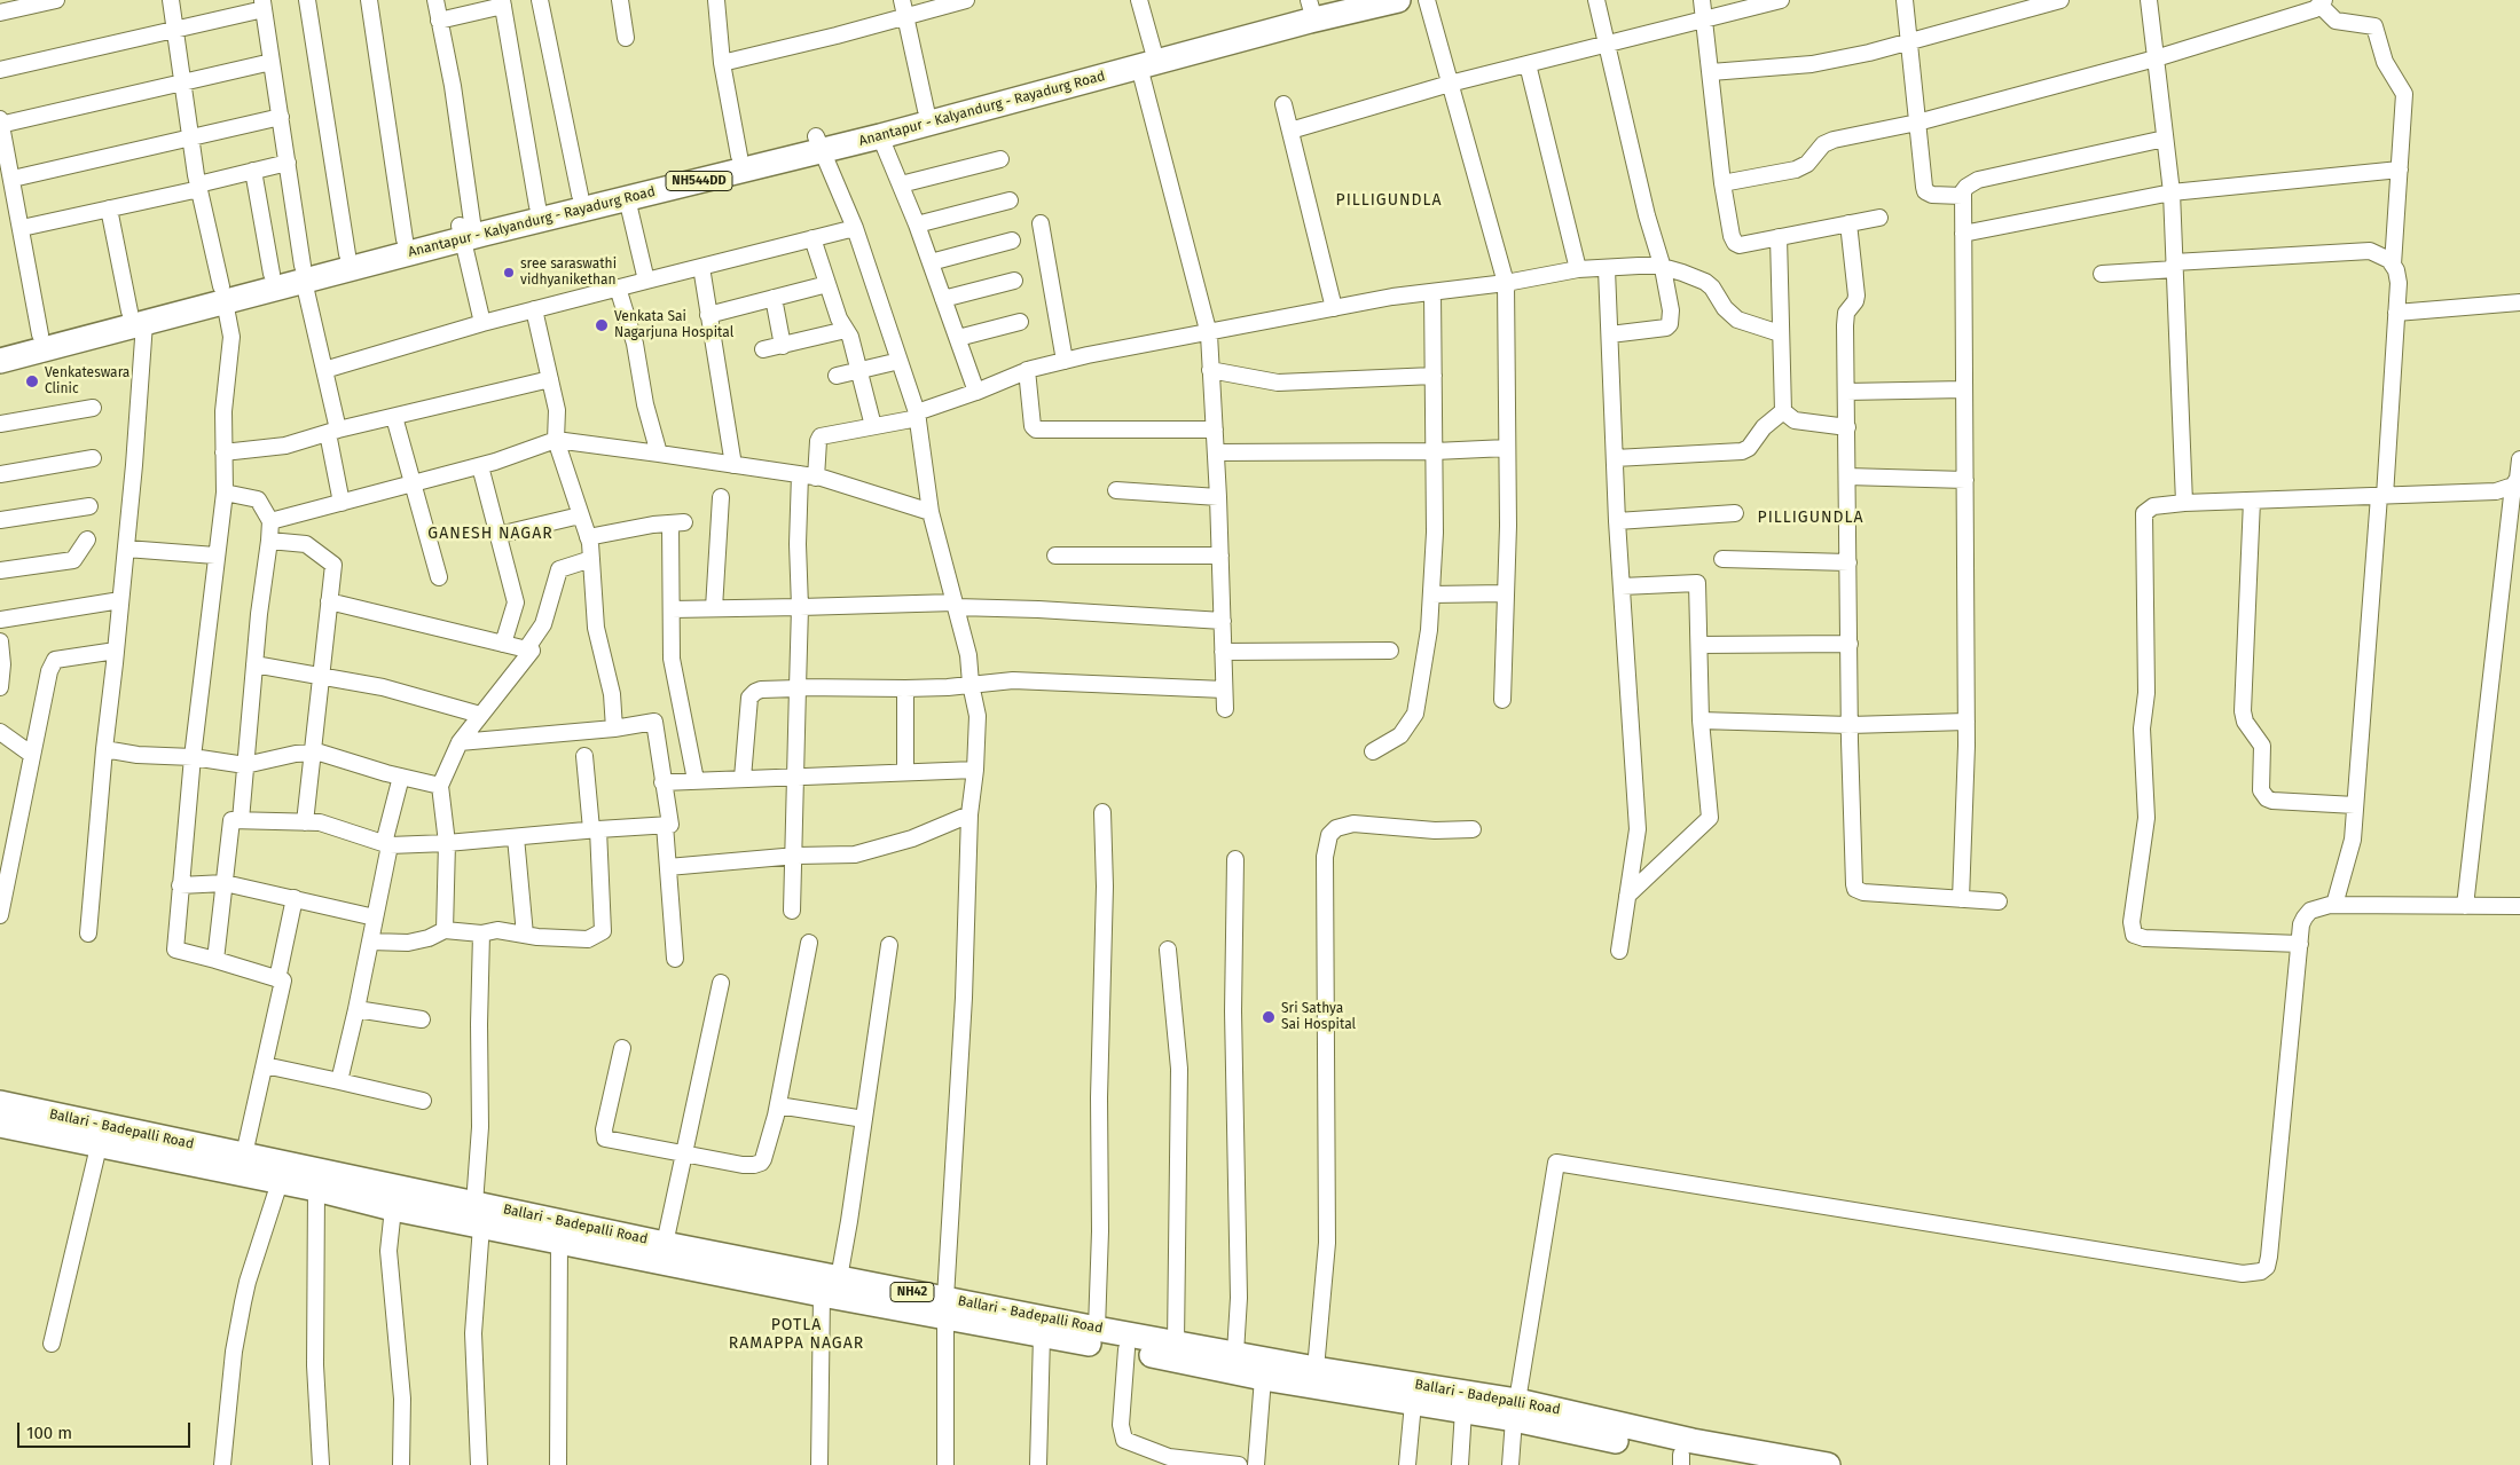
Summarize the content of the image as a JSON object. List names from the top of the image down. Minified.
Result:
{"streets":{"highway":["Anantapur - Kalyandurg - Rayadurg Road","NH544DD","Ballari - Badepalli Road","NH42"]},"districts":["PILLIGUNDLA","PILLIGUNDLA","GANESH NAGAR","POTLA RAMAPPA NAGAR"],"places":["sree saraswathi vidhyanikethan","Venkata Sai Nagarjuna Hospital","Venkateswara Clinic","Sri Sathya Sai Hospital"],"scale_bar":"100 m"}
